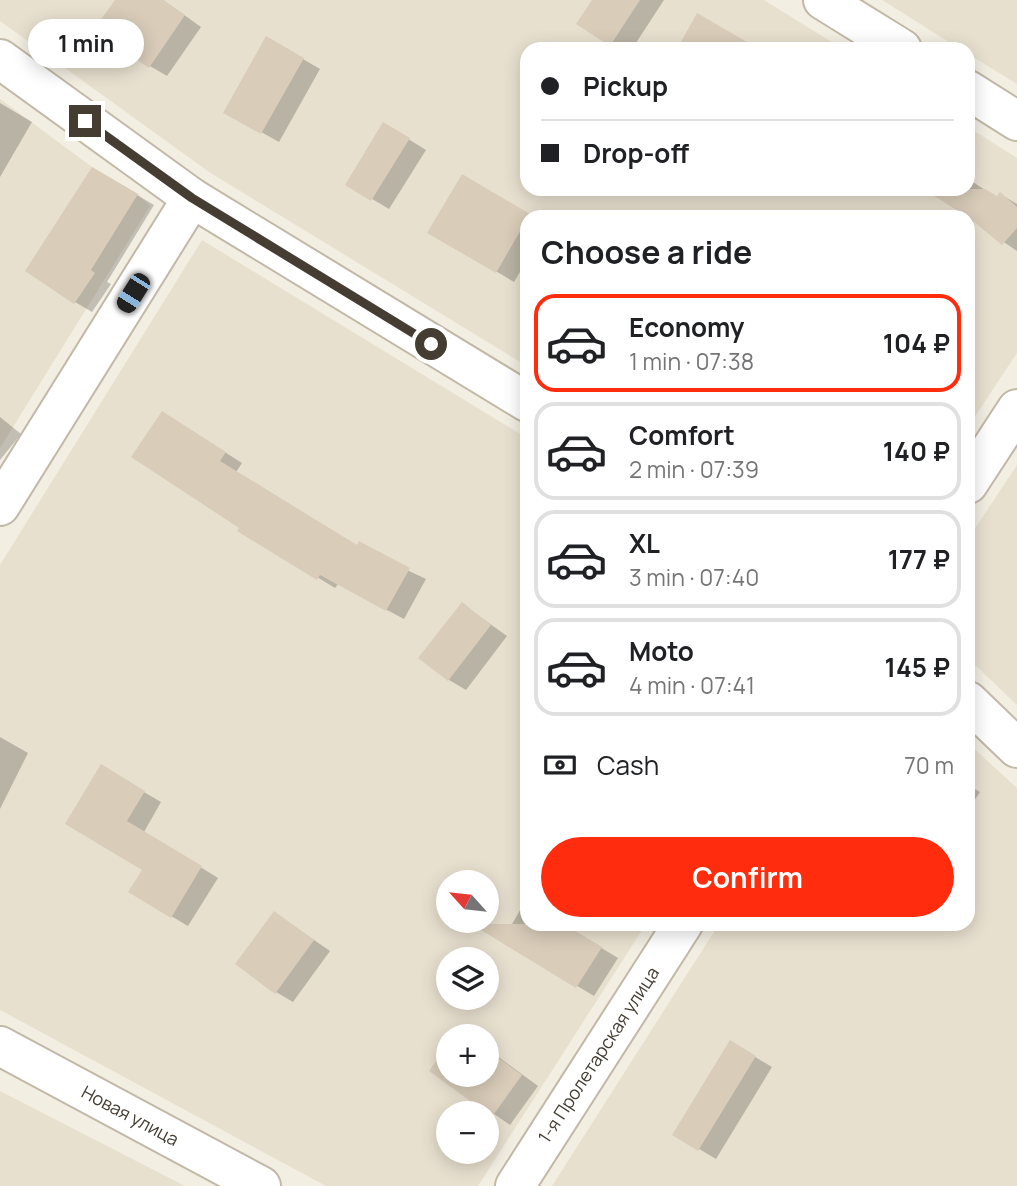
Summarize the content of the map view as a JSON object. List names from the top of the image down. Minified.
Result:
{"streets":{"street":["1-я Пролетарская улица","Новая улица"]},"north":"top left","page":{"bubble":"1 min","banner":["Pickup","Drop-off"],"heading":"Choose a ride","list":[{"name":"Economy","note":"1 min · 07:38","value":"104 ₽"},{"name":"Comfort","note":"2 min · 07:39","value":"140 ₽"},{"name":"XL","note":"3 min · 07:40","value":"177 ₽"},{"name":"Moto","note":"4 min · 07:41","value":"145 ₽"}],"pay":["Cash","70 m"],"buttons":"Confirm","map_buttons":["+","−"]}}
